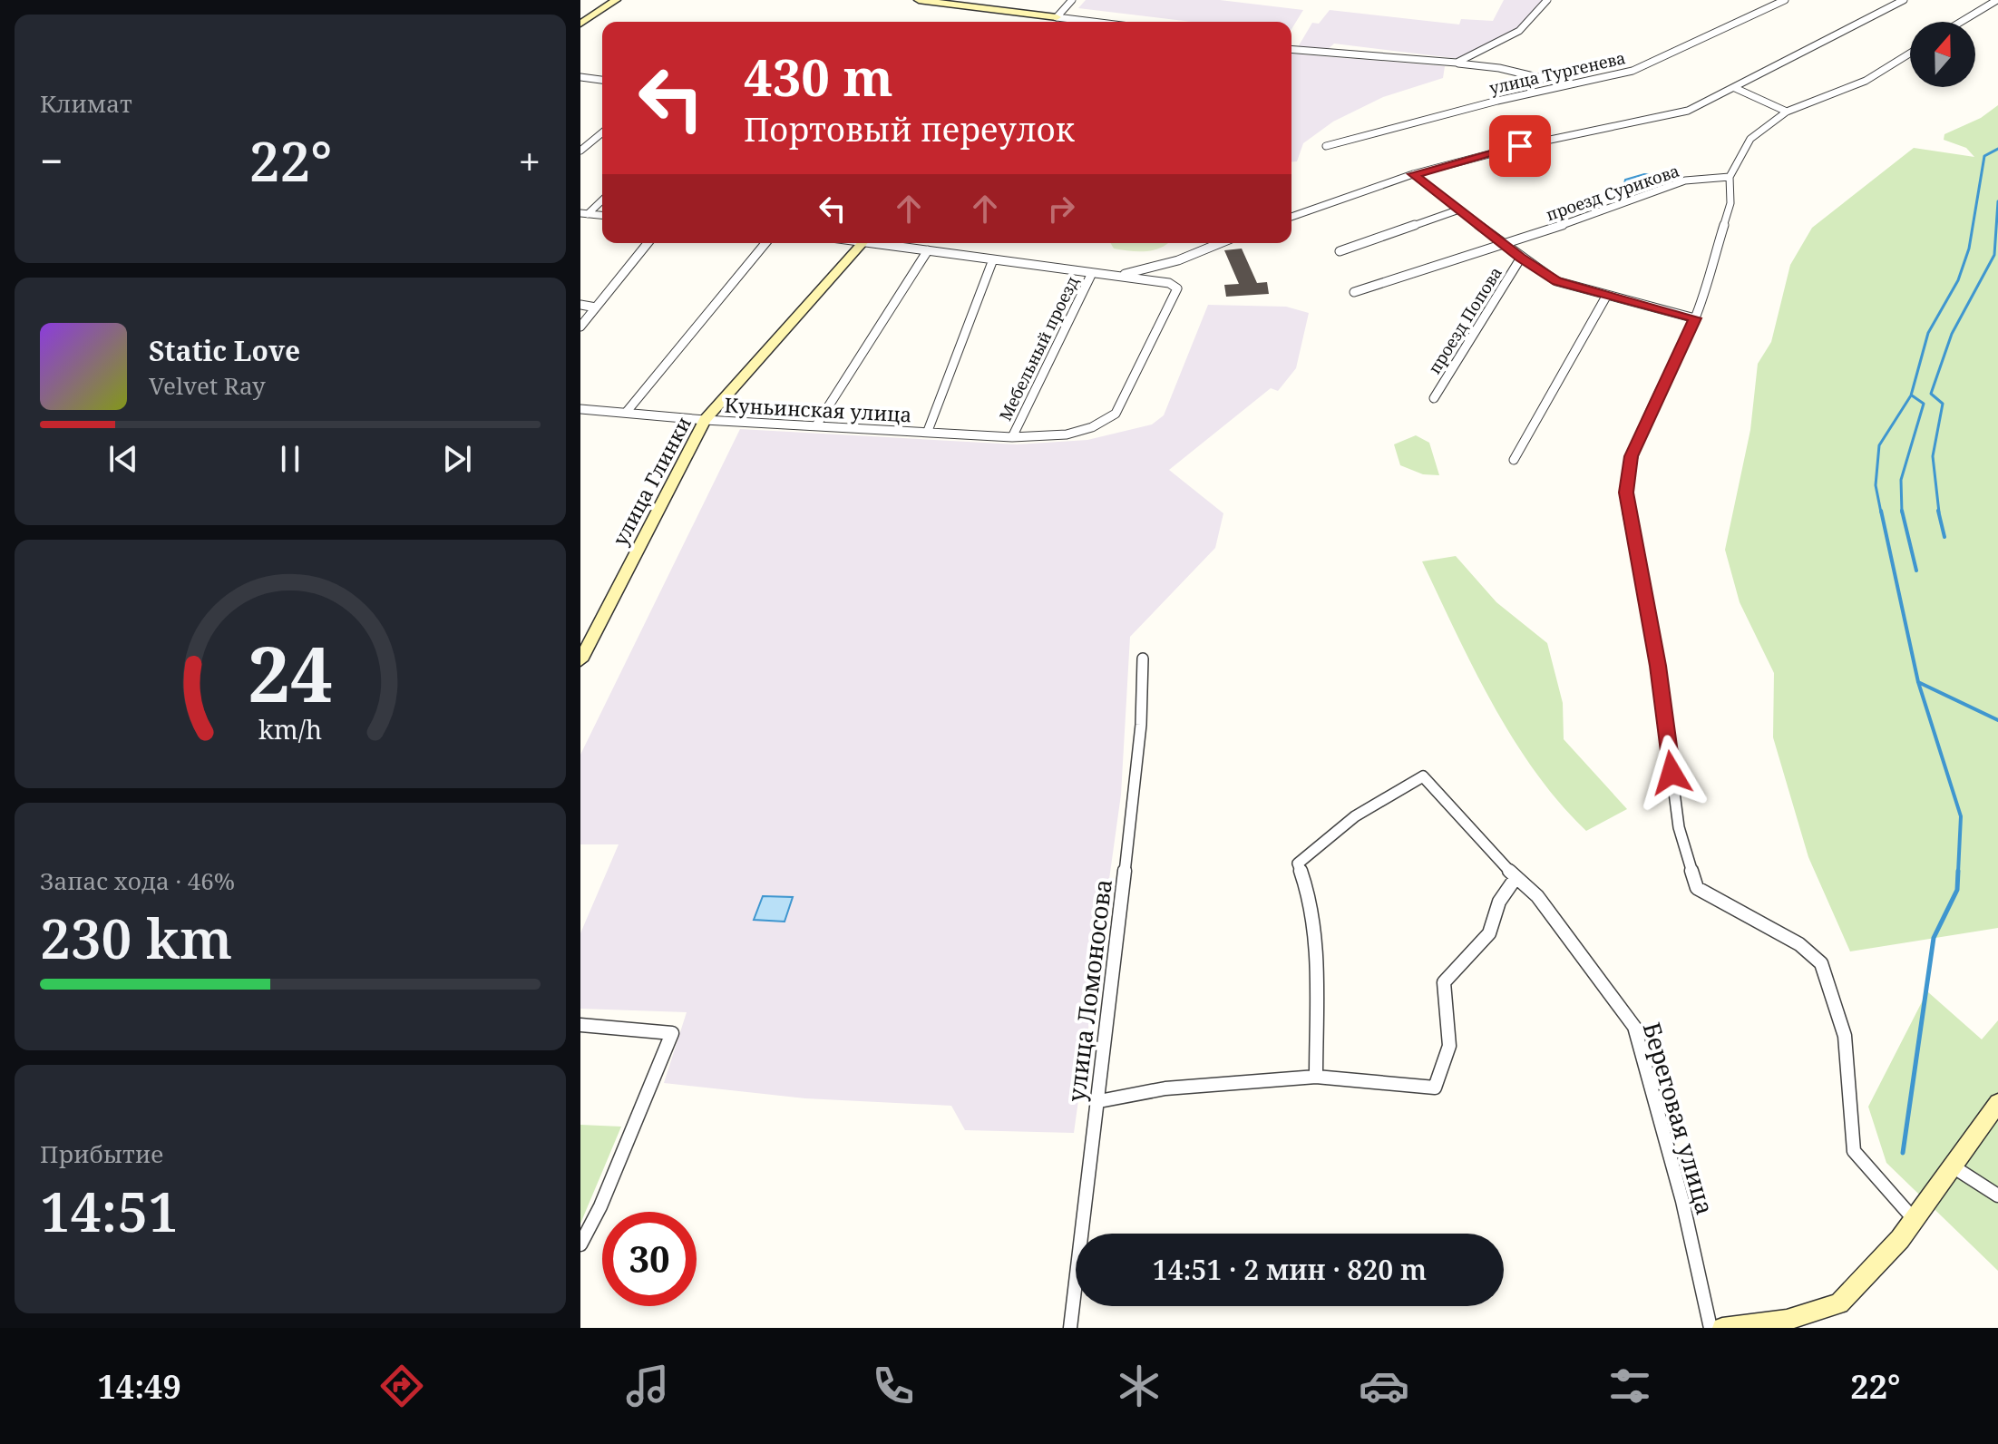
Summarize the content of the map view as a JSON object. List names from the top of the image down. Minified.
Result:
{"streets":{"street":["улица Тургенева","проезд Сурикова","проезд Попова","Мебельный проезд","Куньинская улица","улица Глинки","улица Ломоносова","Береговая улица"]},"crossings":[["проезд Сурикова","проезд Попова"],["Мебельный проезд","Куньинская улица"],["Куньинская улица","улица Глинки"]],"north":"top","page":{"tile":["Климат",["Запас хода · 46%","230 km"],["Прибытие","14:51"]],"turn":["430 m","Портовый переулок"],"heat":["−","22°","+"],"song":["Static Love","Velvet Ray"],"limit":"30","trip":"14:51 · 2 мин · 820 m","tabs":["14:49","22°"],"gauge":["24","km/h"]}}
